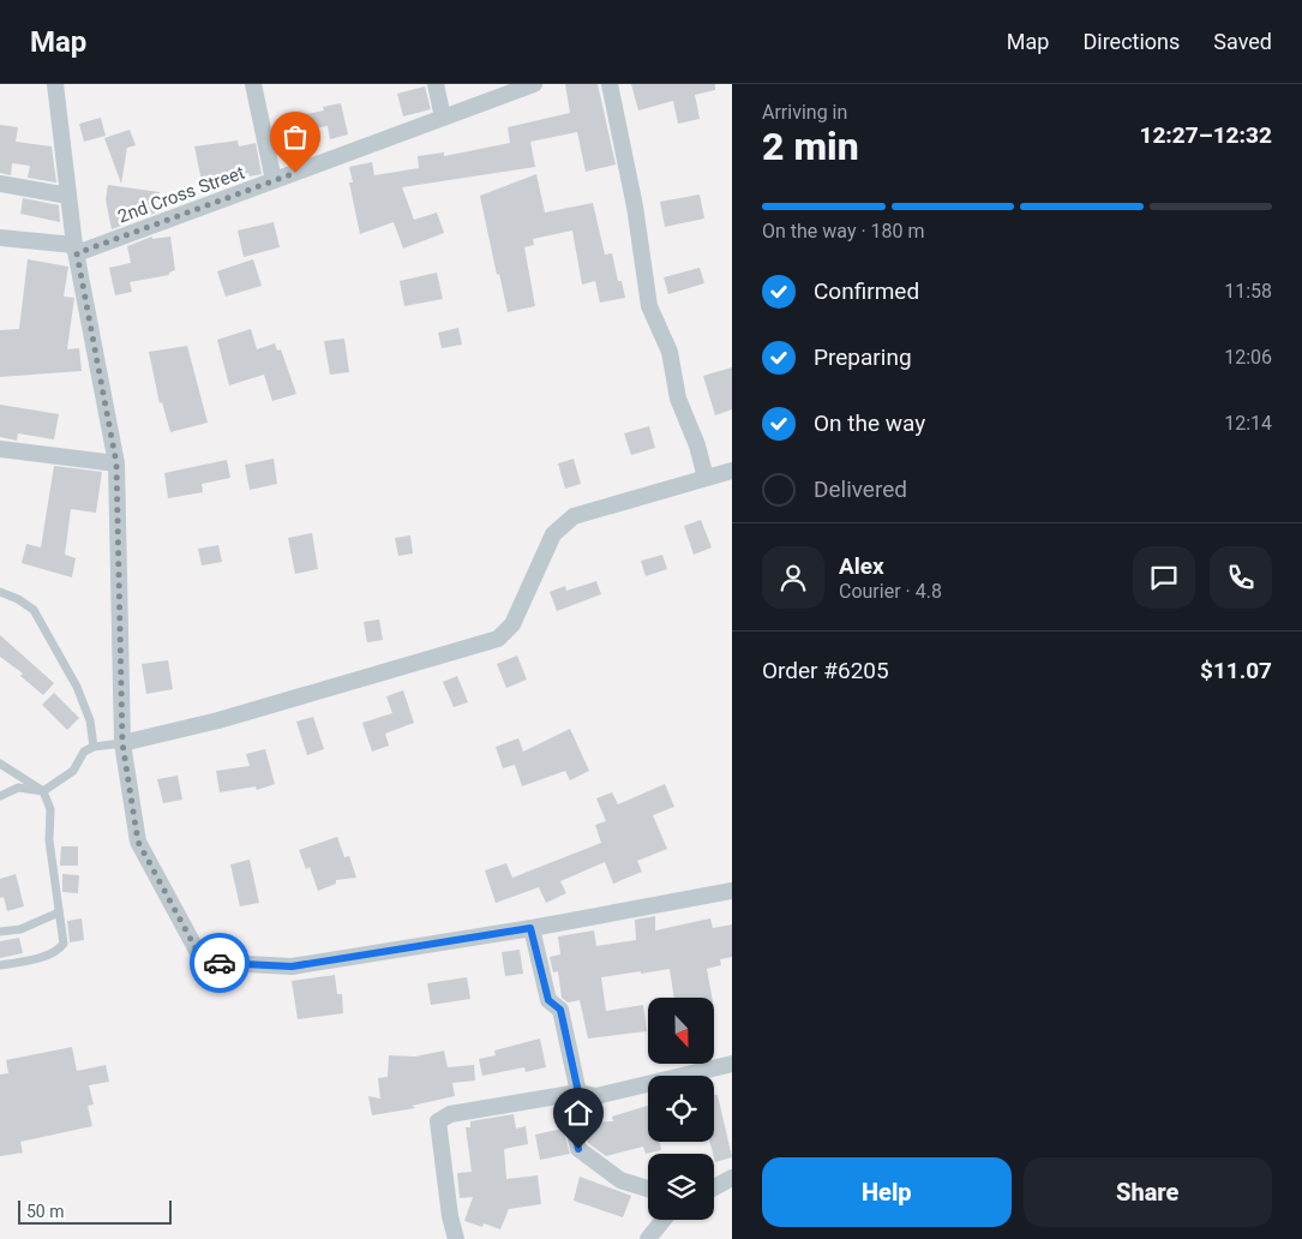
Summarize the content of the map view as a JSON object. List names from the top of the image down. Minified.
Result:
{"streets":{"street":["2nd Cross Street"]},"scale_bar":"50 m","north":"bottom","page":{"header":"Map","nav":["Map","Directions","Saved"],"heading":["2 min","Arriving in","12:27–12:32"],"panel":["Alex","Courier · 4.8","Order #6205","$11.07"],"bar":"On the way · 180 m","list":[["Confirmed","11:58"],["Preparing","12:06"],["On the way","12:14"],"Delivered"],"buttons":["Help","Share"],"scale":"50 m"}}
